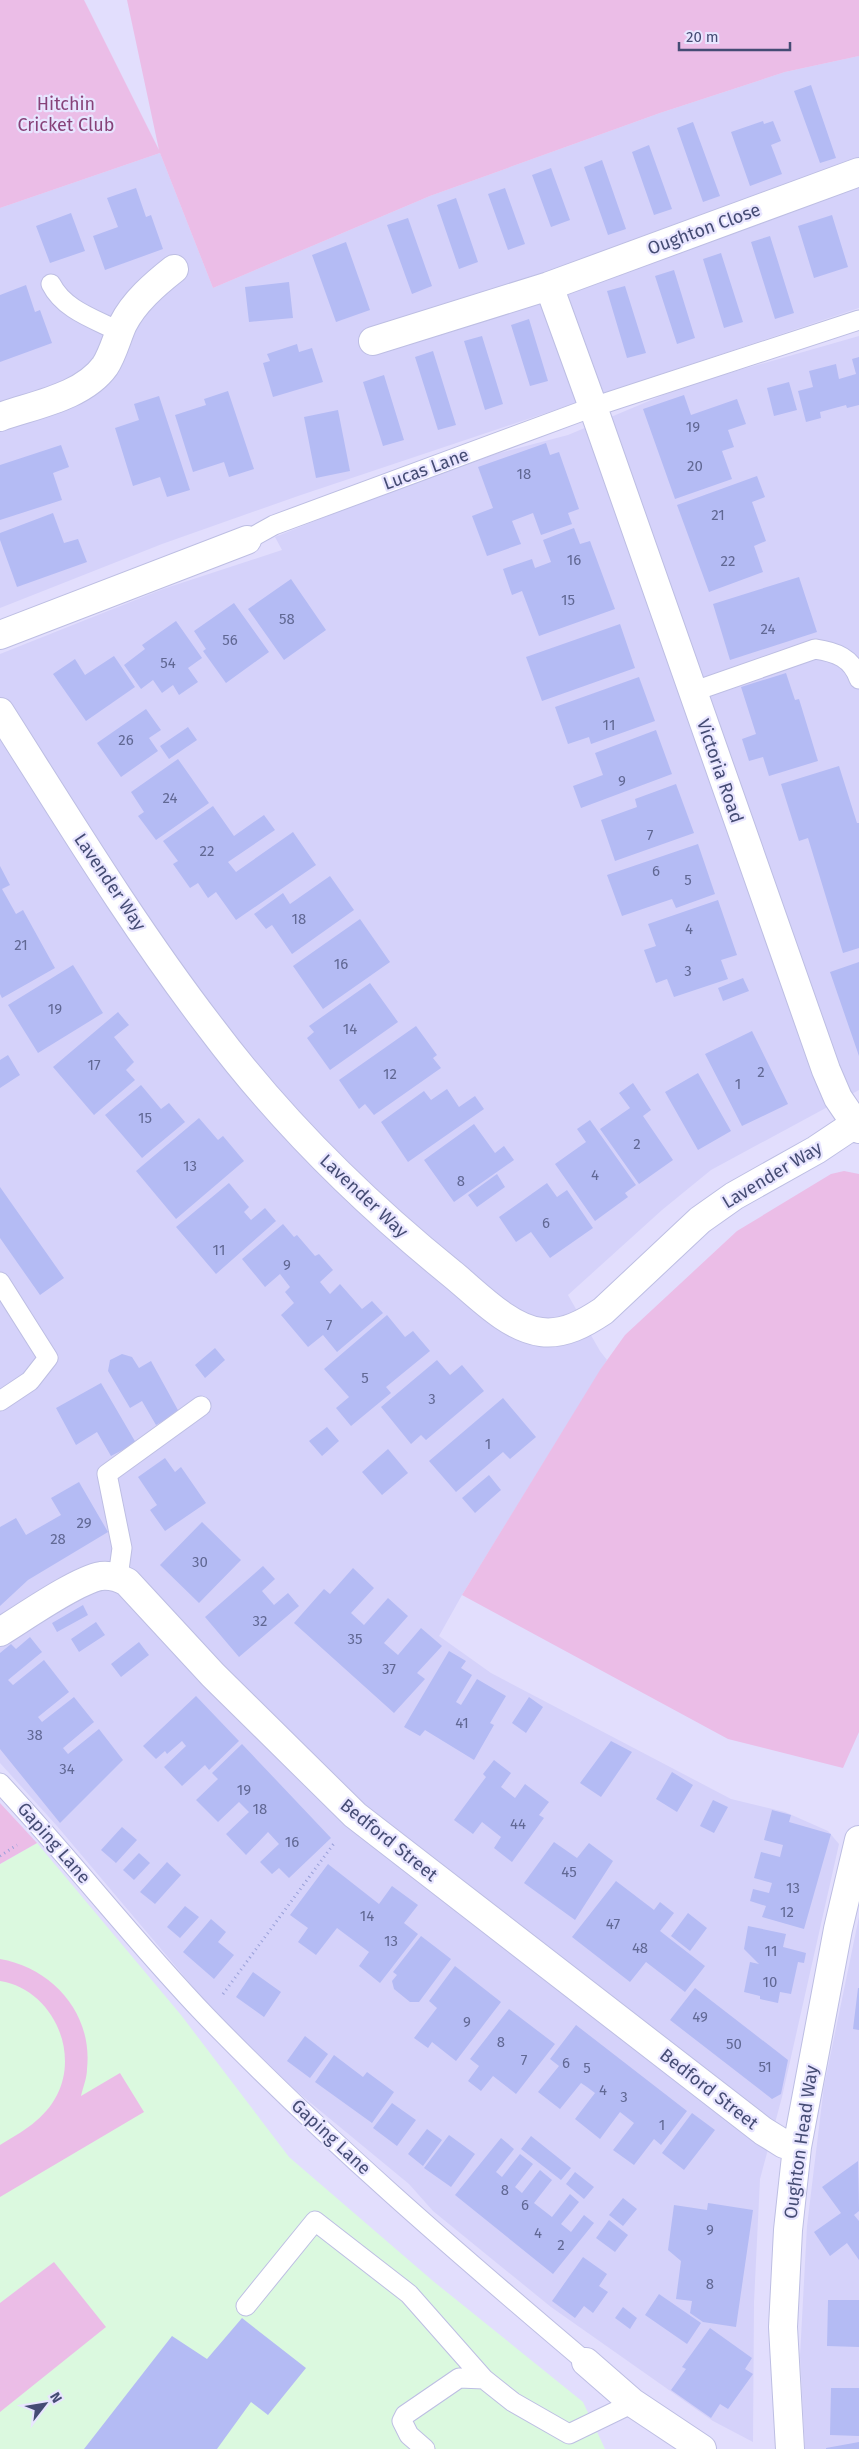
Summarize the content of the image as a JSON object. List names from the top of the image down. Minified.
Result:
{"streets":{"street":["Oughton Close","Lucas Lane","Victoria Road","Lavender Way","Bedford Street","Gaping Lane","Oughton Head Way"]},"crossings":[["Lucas Lane","Victoria Road"],["Victoria Road","Lavender Way"],["Bedford Street","Oughton Head Way"]],"parks":["Hitchin Cricket Club"],"house_numbers":["19","20","18","21","16","22","15","58","24","56","54","11","26","9","24","7","22","6","5","18","4","21","16","3","19","14","17","2","12","1","15","2","13","4","8","6","11","9","7","5","3","1","29","28","30","32","35","37","41","38","34","19","18","44","16","45","13","12","14","47","13","48","11","10","49","9","8","50","7","6","51","5","4","3","1","8","6","9","4","2","8"],"scale_bar":"20 m","north":"top right"}
